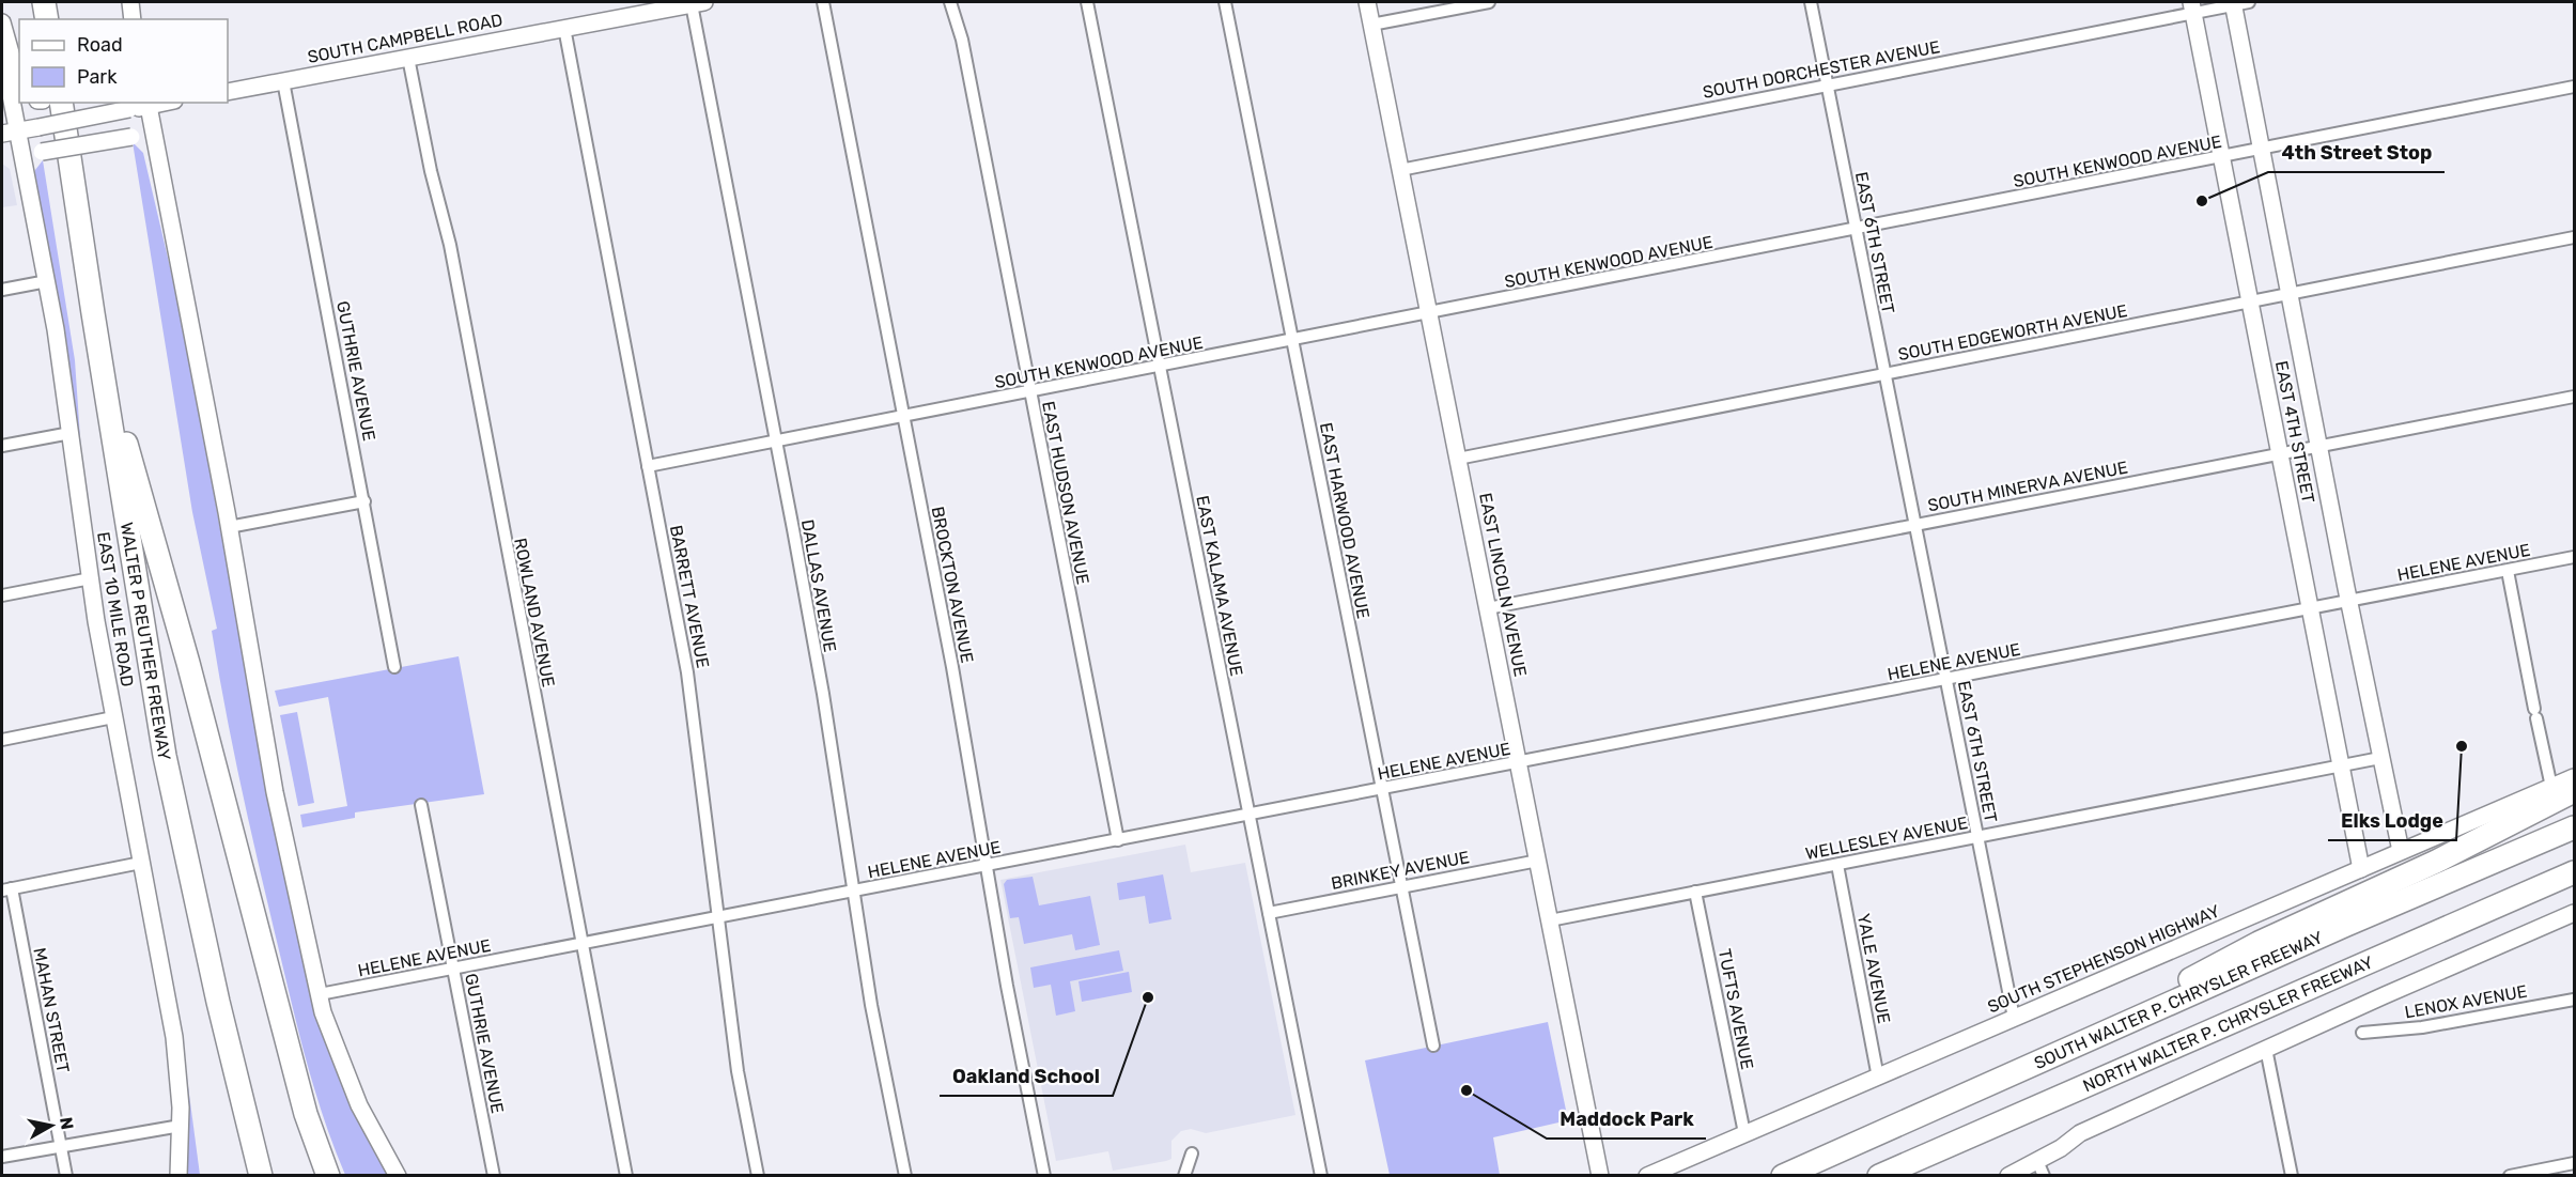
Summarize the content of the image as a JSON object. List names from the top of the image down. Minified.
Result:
{"streets":{"highway":["WALTER P REUTHER FREEWAY","SOUTH WALTER P. CHRYSLER FREEWAY","NORTH WALTER P. CHRYSLER FREEWAY"],"main road":["SOUTH CAMPBELL ROAD","EAST 4TH STREET","EAST LINCOLN AVENUE","EAST 10 MILE ROAD","SOUTH STEPHENSON HIGHWAY"],"street":["SOUTH DORCHESTER AVENUE","SOUTH KENWOOD AVENUE","EAST 6TH STREET","SOUTH EDGEWORTH AVENUE","GUTHRIE AVENUE","SOUTH MINERVA AVENUE","EAST HUDSON AVENUE","EAST HARWOOD AVENUE","HELENE AVENUE","BROCKTON AVENUE","DALLAS AVENUE","EAST KALAMA AVENUE","BARRETT AVENUE","ROWLAND AVENUE","WELLESLEY AVENUE","BRINKEY AVENUE","YALE AVENUE","LENOX AVENUE","TUFTS AVENUE","MAHAN STREET"]},"crossings":[["SOUTH CAMPBELL ROAD","GUTHRIE AVENUE"],["SOUTH CAMPBELL ROAD","DALLAS AVENUE"],["SOUTH CAMPBELL ROAD","BARRETT AVENUE"],["SOUTH CAMPBELL ROAD","ROWLAND AVENUE"],["SOUTH DORCHESTER AVENUE","EAST 6TH STREET"],["SOUTH DORCHESTER AVENUE","EAST 4TH STREET"],["SOUTH DORCHESTER AVENUE","EAST LINCOLN AVENUE"],["SOUTH KENWOOD AVENUE","EAST 6TH STREET"],["SOUTH KENWOOD AVENUE","EAST 4TH STREET"],["SOUTH KENWOOD AVENUE","EAST HUDSON AVENUE"],["SOUTH KENWOOD AVENUE","EAST HARWOOD AVENUE"],["SOUTH KENWOOD AVENUE","BROCKTON AVENUE"],["SOUTH KENWOOD AVENUE","EAST LINCOLN AVENUE"],["SOUTH KENWOOD AVENUE","DALLAS AVENUE"],["SOUTH KENWOOD AVENUE","EAST KALAMA AVENUE"],["SOUTH KENWOOD AVENUE","BARRETT AVENUE"],["EAST 6TH STREET","SOUTH EDGEWORTH AVENUE"],["EAST 6TH STREET","SOUTH MINERVA AVENUE"],["EAST 6TH STREET","HELENE AVENUE"],["EAST 6TH STREET","WELLESLEY AVENUE"],["EAST 6TH STREET","SOUTH STEPHENSON HIGHWAY"],["SOUTH EDGEWORTH AVENUE","EAST 4TH STREET"],["SOUTH EDGEWORTH AVENUE","EAST LINCOLN AVENUE"],["GUTHRIE AVENUE","HELENE AVENUE"],["EAST 4TH STREET","SOUTH MINERVA AVENUE"],["EAST 4TH STREET","HELENE AVENUE"],["EAST 4TH STREET","WELLESLEY AVENUE"],["EAST 4TH STREET","SOUTH STEPHENSON HIGHWAY"],["SOUTH MINERVA AVENUE","EAST LINCOLN AVENUE"],["EAST HUDSON AVENUE","HELENE AVENUE"],["EAST HARWOOD AVENUE","HELENE AVENUE"],["EAST HARWOOD AVENUE","BRINKEY AVENUE"],["HELENE AVENUE","BROCKTON AVENUE"],["HELENE AVENUE","EAST LINCOLN AVENUE"],["HELENE AVENUE","DALLAS AVENUE"],["HELENE AVENUE","EAST KALAMA AVENUE"],["HELENE AVENUE","BARRETT AVENUE"],["HELENE AVENUE","ROWLAND AVENUE"],["EAST LINCOLN AVENUE","WELLESLEY AVENUE"],["EAST LINCOLN AVENUE","BRINKEY AVENUE"],["EAST KALAMA AVENUE","BRINKEY AVENUE"],["WELLESLEY AVENUE","YALE AVENUE"],["WELLESLEY AVENUE","TUFTS AVENUE"],["SOUTH STEPHENSON HIGHWAY","YALE AVENUE"],["SOUTH STEPHENSON HIGHWAY","TUFTS AVENUE"]],"places":["4th Street Stop","Elks Lodge","Oakland School","Maddock Park"],"legend":["Road","Park"],"north":"right"}
